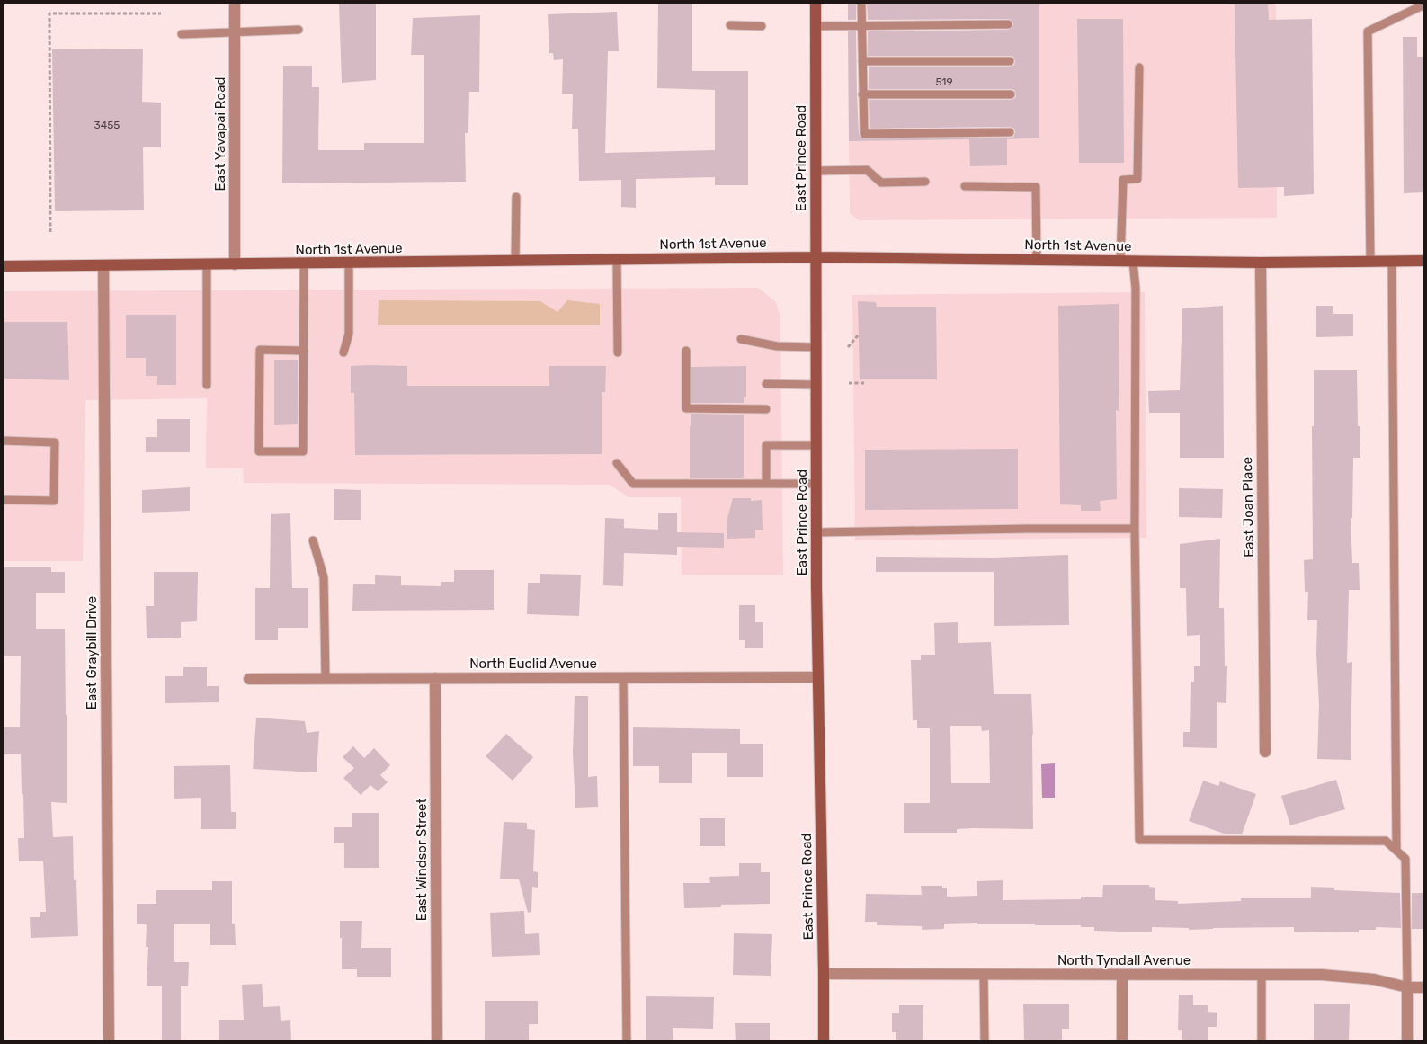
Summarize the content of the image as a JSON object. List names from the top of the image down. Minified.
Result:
{"streets":{"main road":["East Prince Road","North 1st Avenue"],"street":["East Yavapai Road","East Joan Place","East Graybill Drive","North Euclid Avenue","East Windsor Street","North Tyndall Avenue"]},"crossings":[["East Yavapai Road","North 1st Avenue"],["East Prince Road","North 1st Avenue"],["East Prince Road","North Euclid Avenue"],["East Prince Road","North Tyndall Avenue"],["North 1st Avenue","East Joan Place"],["North 1st Avenue","East Graybill Drive"],["North Euclid Avenue","East Windsor Street"]],"house_numbers":["519","3455"]}
